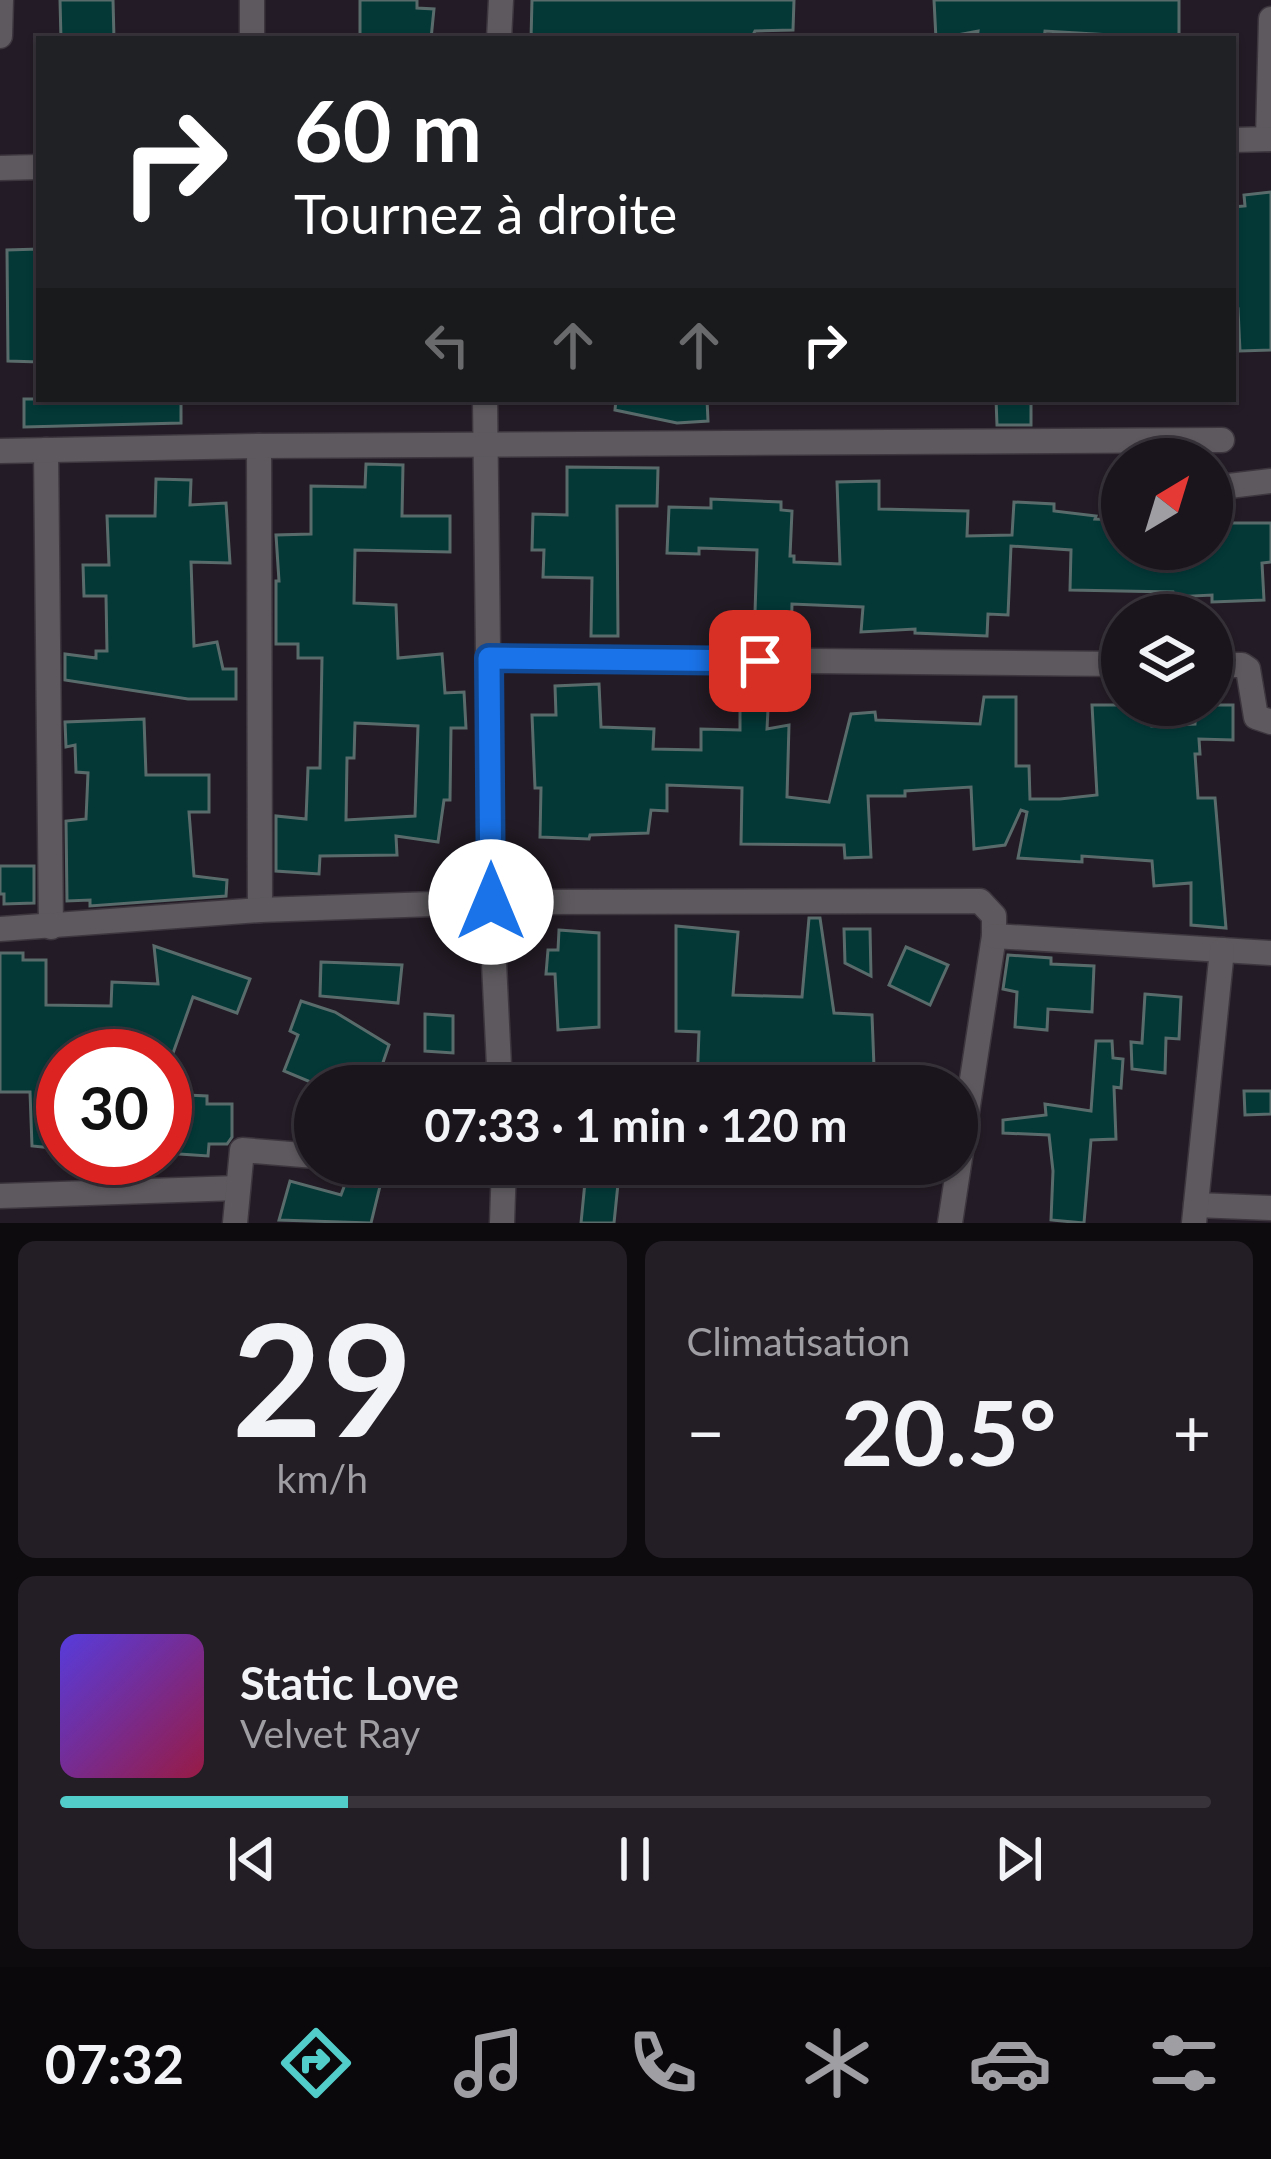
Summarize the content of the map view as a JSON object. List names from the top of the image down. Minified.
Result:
{"north":"top right","page":{"turn":["60 m","Tournez à droite"],"limit":"30","trip":"07:33 · 1 min · 120 m","tile":[["29","km/h"],"Climatisation"],"heat":["−","20.5°","+"],"song":["Static Love","Velvet Ray"],"tabs":"07:32"}}
